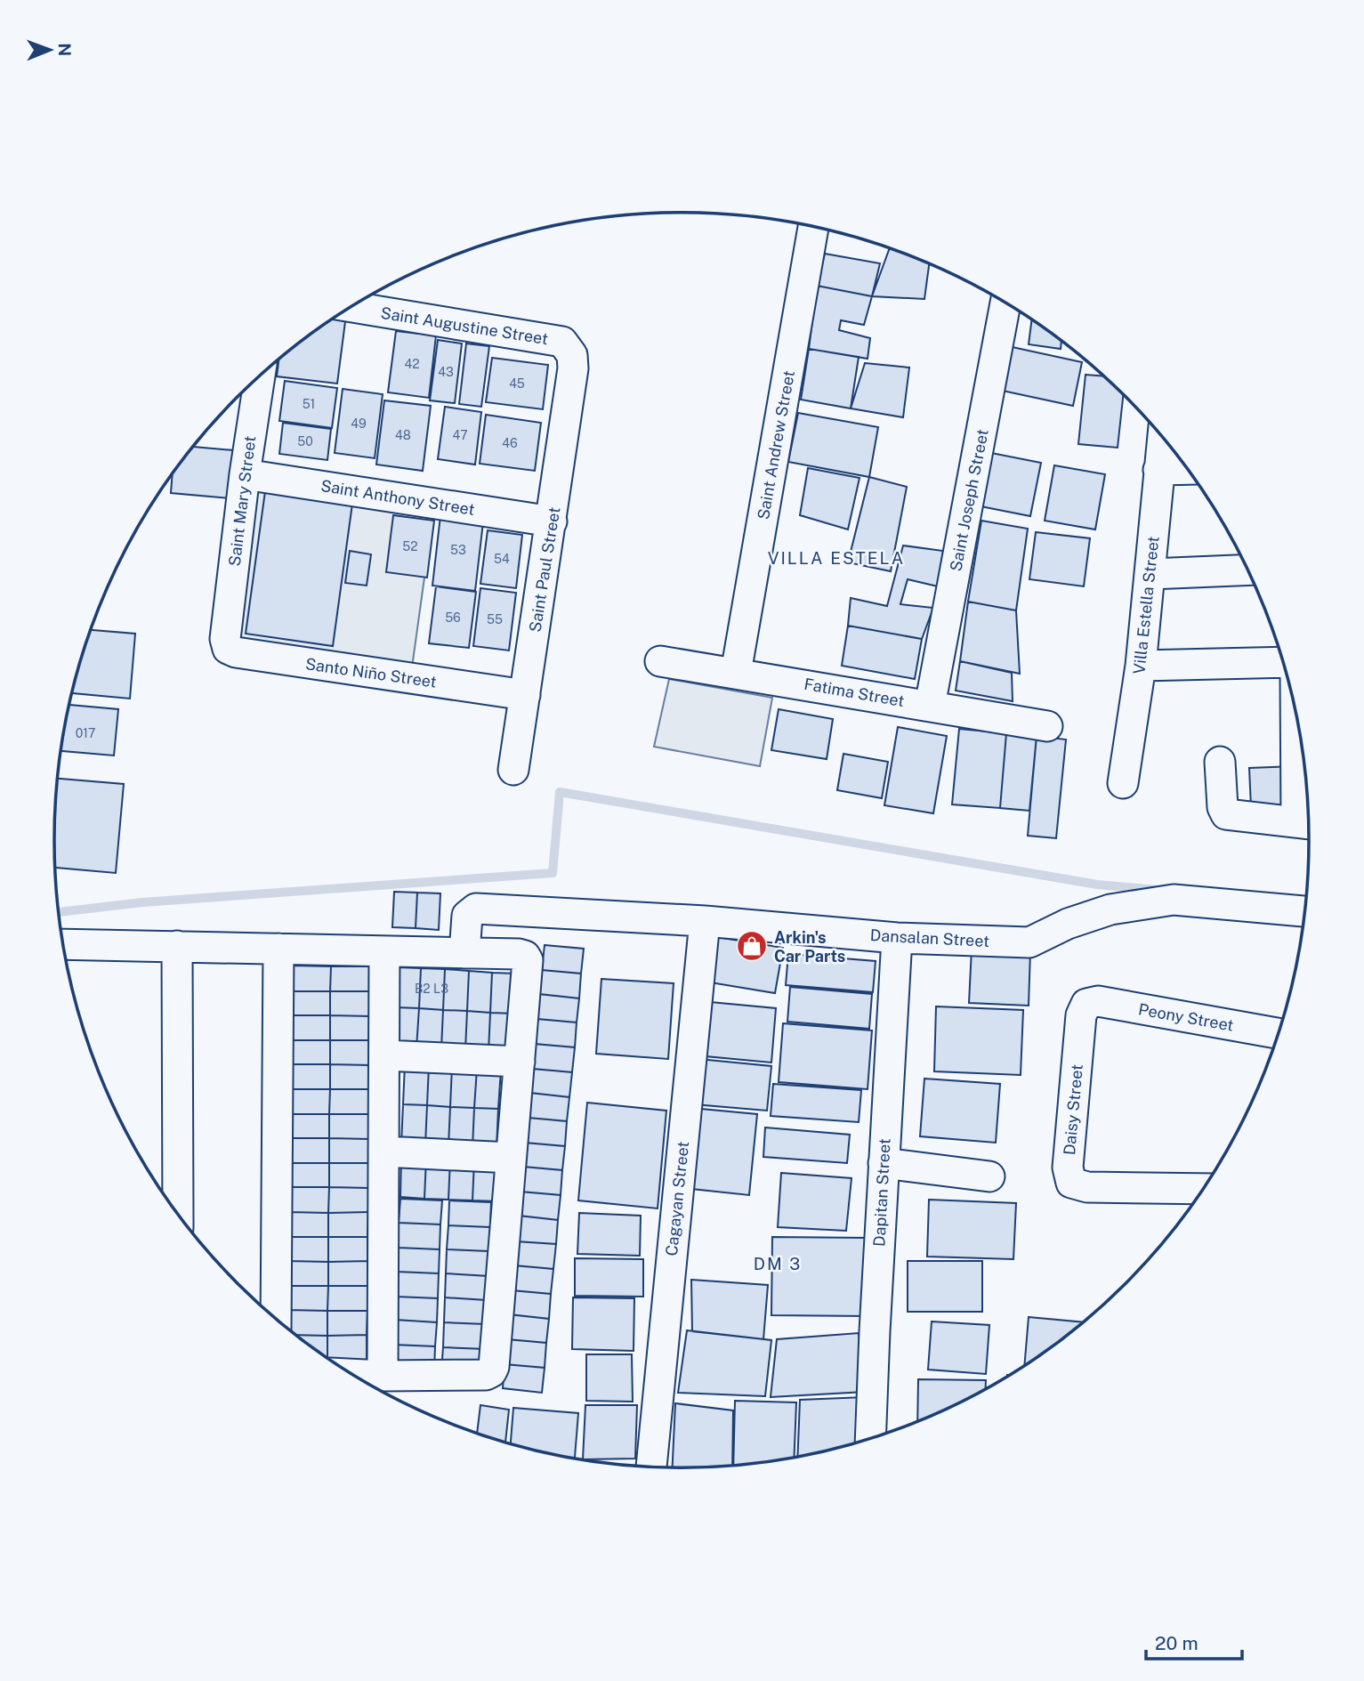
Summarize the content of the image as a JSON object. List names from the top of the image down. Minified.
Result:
{"streets":{"street":["Saint Augustine Street","Saint Andrew Street","Saint Anthony Street","Saint Joseph Street","Saint Mary Street","Saint Paul Street","Villa Estella Street","Santo Niño Street","Fatima Street","Dansalan Street","Peony Street","Daisy Street","Dapitan Street","Cagayan Street"]},"crossings":[["Saint Augustine Street","Saint Paul Street"],["Saint Andrew Street","Fatima Street"],["Saint Anthony Street","Saint Mary Street"],["Saint Anthony Street","Saint Paul Street"],["Saint Joseph Street","Fatima Street"],["Saint Mary Street","Santo Niño Street"],["Saint Paul Street","Santo Niño Street"],["Dansalan Street","Dapitan Street"],["Dansalan Street","Cagayan Street"],["Peony Street","Daisy Street"]],"districts":["VILLA ESTELA","DM 3"],"places":{"shop":["Arkin's Car Parts"]},"house_numbers":["42","43","45","51","49","48","47","50","46","52","53","54","56","55","017","B2 L3"],"scale_bar":"20 m","north":"right"}
